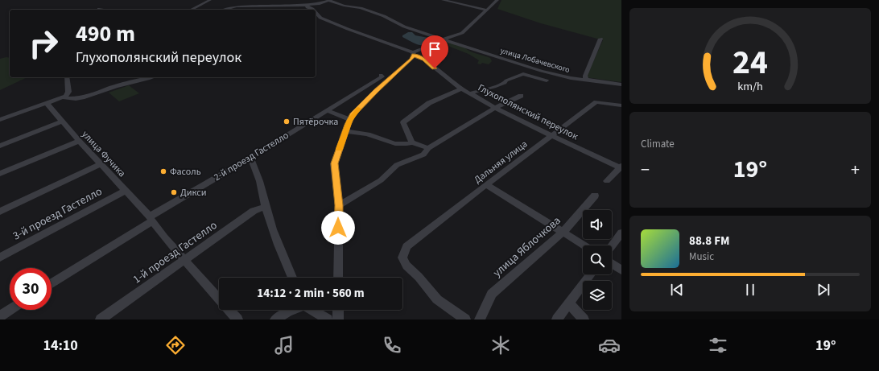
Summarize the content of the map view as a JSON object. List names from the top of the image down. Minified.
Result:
{"streets":{"street":["улица Лобачевского","Глухополянский переулок","улица Фучика","2-й проезд Гастелло","Дальняя улица","3-й проезд Гастелло","улица Яблочкова","1-й проезд Гастелло"]},"crossings":[["Глухополянский переулок","Дальняя улица"],["улица Фучика","2-й проезд Гастелло"],["улица Фучика","3-й проезд Гастелло"],["улица Фучика","1-й проезд Гастелло"]],"places":["Пятёрочка","Фасоль","Дикси"],"page":{"turn":["490 m","Глухополянский переулок"],"tile":"Climate","heat":["−","19°","+"],"song":["88.8 FM","Music"],"limit":"30","trip":"14:12 · 2 min · 560 m","tabs":["14:10","19°"],"gauge":["24","km/h"]}}
